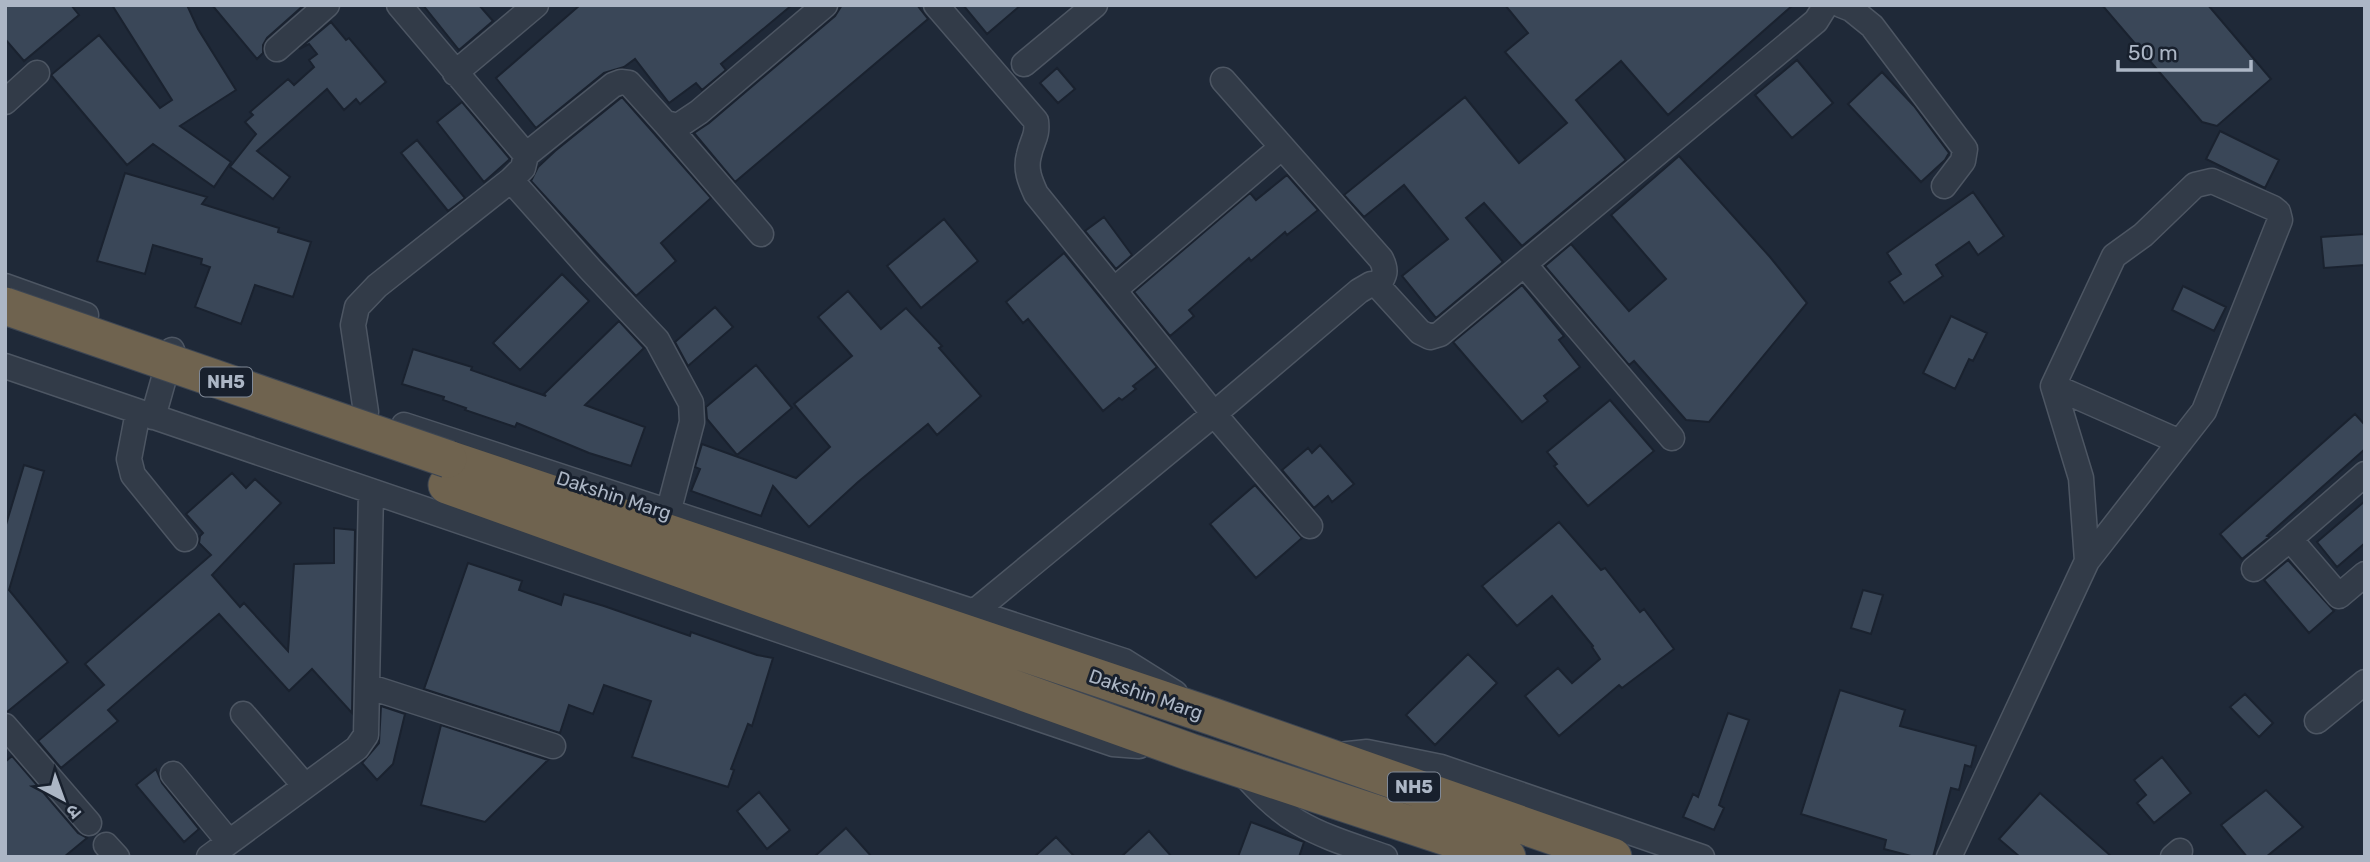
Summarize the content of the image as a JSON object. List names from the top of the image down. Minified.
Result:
{"streets":{"highway":["NH5","Dakshin Marg"]},"scale_bar":"50 m","north":"bottom right"}
